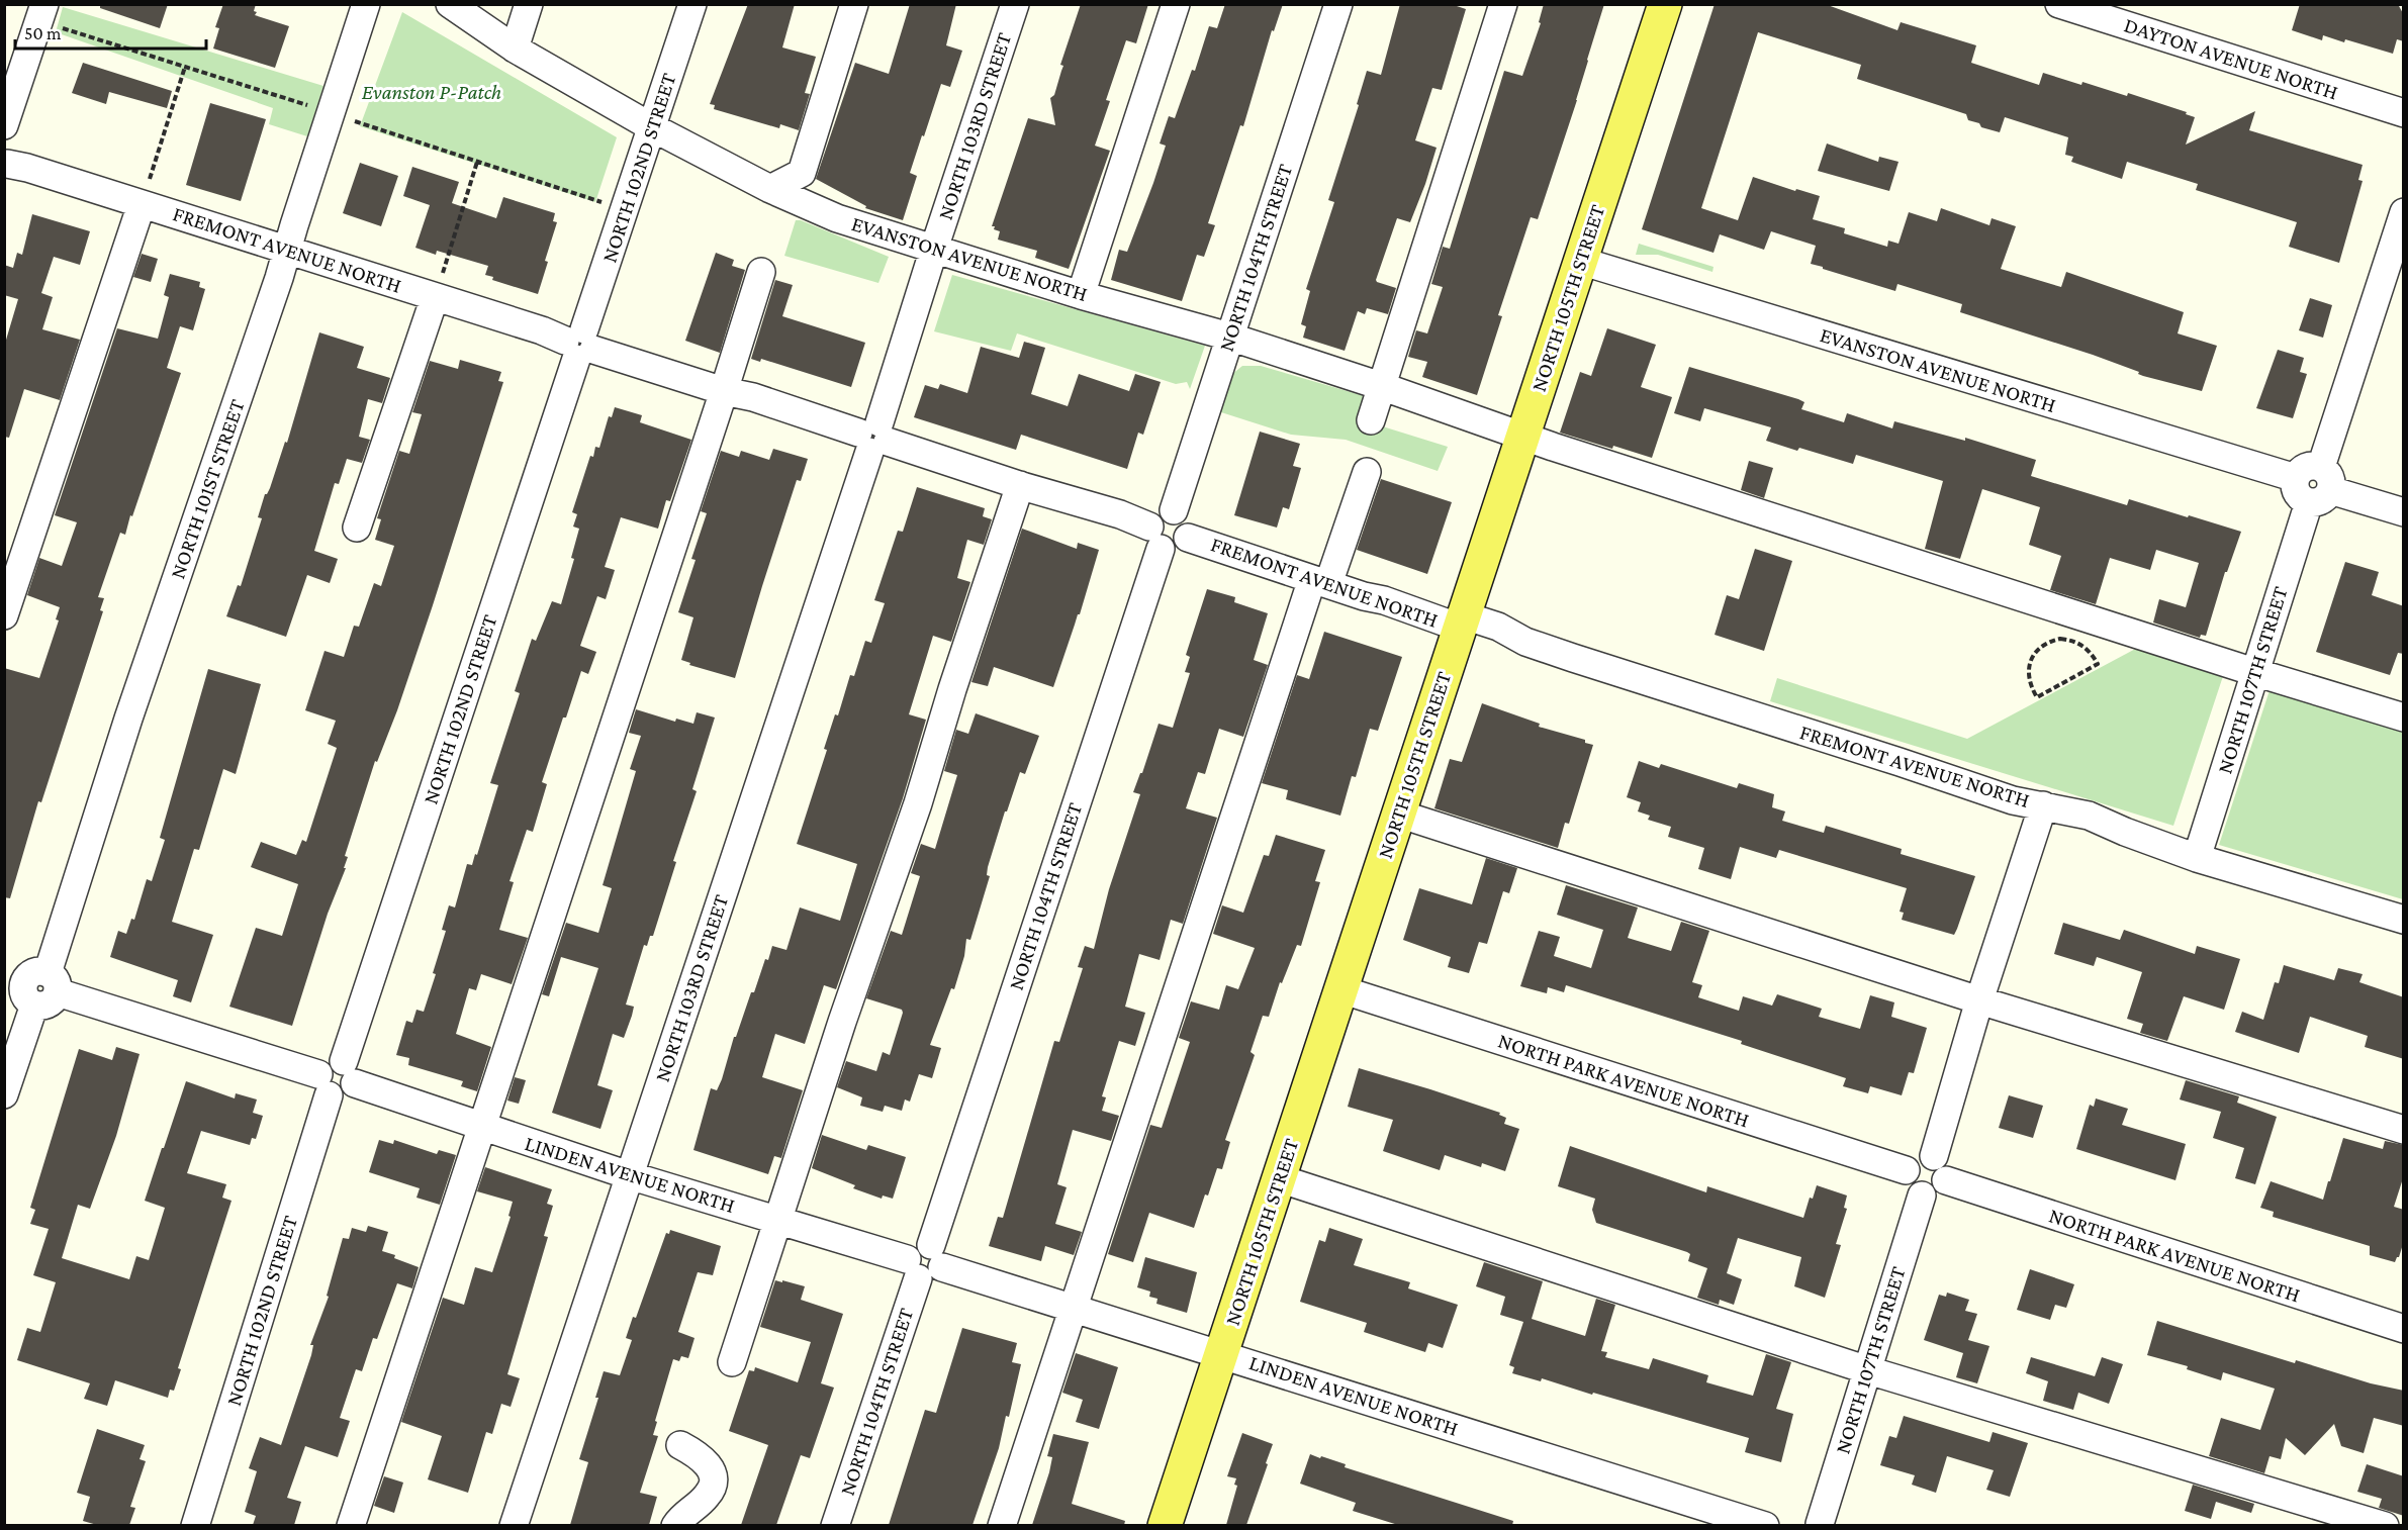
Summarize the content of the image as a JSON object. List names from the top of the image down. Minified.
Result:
{"streets":{"main road":["NORTH 105TH STREET"],"street":["DAYTON AVENUE NORTH","NORTH 103RD STREET","NORTH 102ND STREET","FREMONT AVENUE NORTH","NORTH 104TH STREET","EVANSTON AVENUE NORTH","NORTH 101ST STREET","NORTH 107TH STREET","NORTH PARK AVENUE NORTH","LINDEN AVENUE NORTH"]},"crossings":[["NORTH 103RD STREET","FREMONT AVENUE NORTH"],["NORTH 103RD STREET","EVANSTON AVENUE NORTH"],["NORTH 103RD STREET","LINDEN AVENUE NORTH"],["NORTH 102ND STREET","FREMONT AVENUE NORTH"],["NORTH 102ND STREET","EVANSTON AVENUE NORTH"],["NORTH 102ND STREET","LINDEN AVENUE NORTH"],["FREMONT AVENUE NORTH","NORTH 104TH STREET"],["FREMONT AVENUE NORTH","NORTH 105TH STREET"],["FREMONT AVENUE NORTH","NORTH 101ST STREET"],["FREMONT AVENUE NORTH","NORTH 107TH STREET"],["NORTH 104TH STREET","EVANSTON AVENUE NORTH"],["NORTH 104TH STREET","LINDEN AVENUE NORTH"],["EVANSTON AVENUE NORTH","NORTH 105TH STREET"],["EVANSTON AVENUE NORTH","NORTH 107TH STREET"],["NORTH 105TH STREET","NORTH PARK AVENUE NORTH"],["NORTH 105TH STREET","LINDEN AVENUE NORTH"],["NORTH 107TH STREET","NORTH PARK AVENUE NORTH"]],"parks":["Evanston P-Patch"],"scale_bar":"50 m"}
